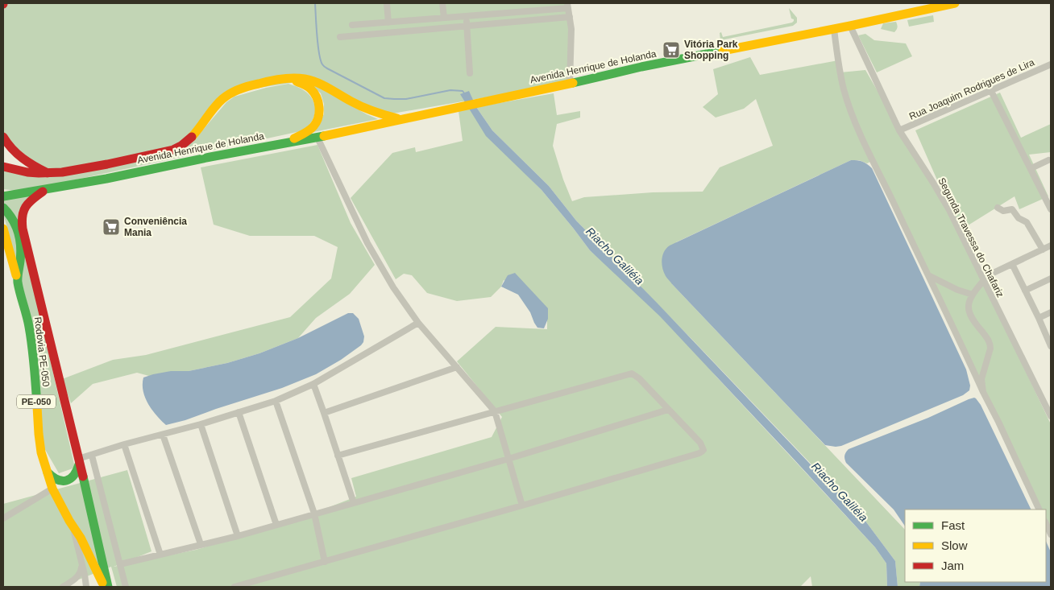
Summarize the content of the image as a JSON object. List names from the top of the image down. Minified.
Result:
{"streets":{"main road":["Avenida Henrique de Holanda","Rodovia PE-050","PE-050"],"street":["Rua Joaquim Rodrigues de Lira","Segunda Travessa do Chafariz"]},"crossings":[["Avenida Henrique de Holanda","Segunda Travessa do Chafariz"],["Avenida Henrique de Holanda","Rodovia PE-050"],["Rua Joaquim Rodrigues de Lira","Segunda Travessa do Chafariz"]],"water":["Riacho Galiléia"],"places":{"supermarket":["Vitória Park Shopping","Conveniência Mania"]},"legend":["Fast","Slow","Jam"]}
